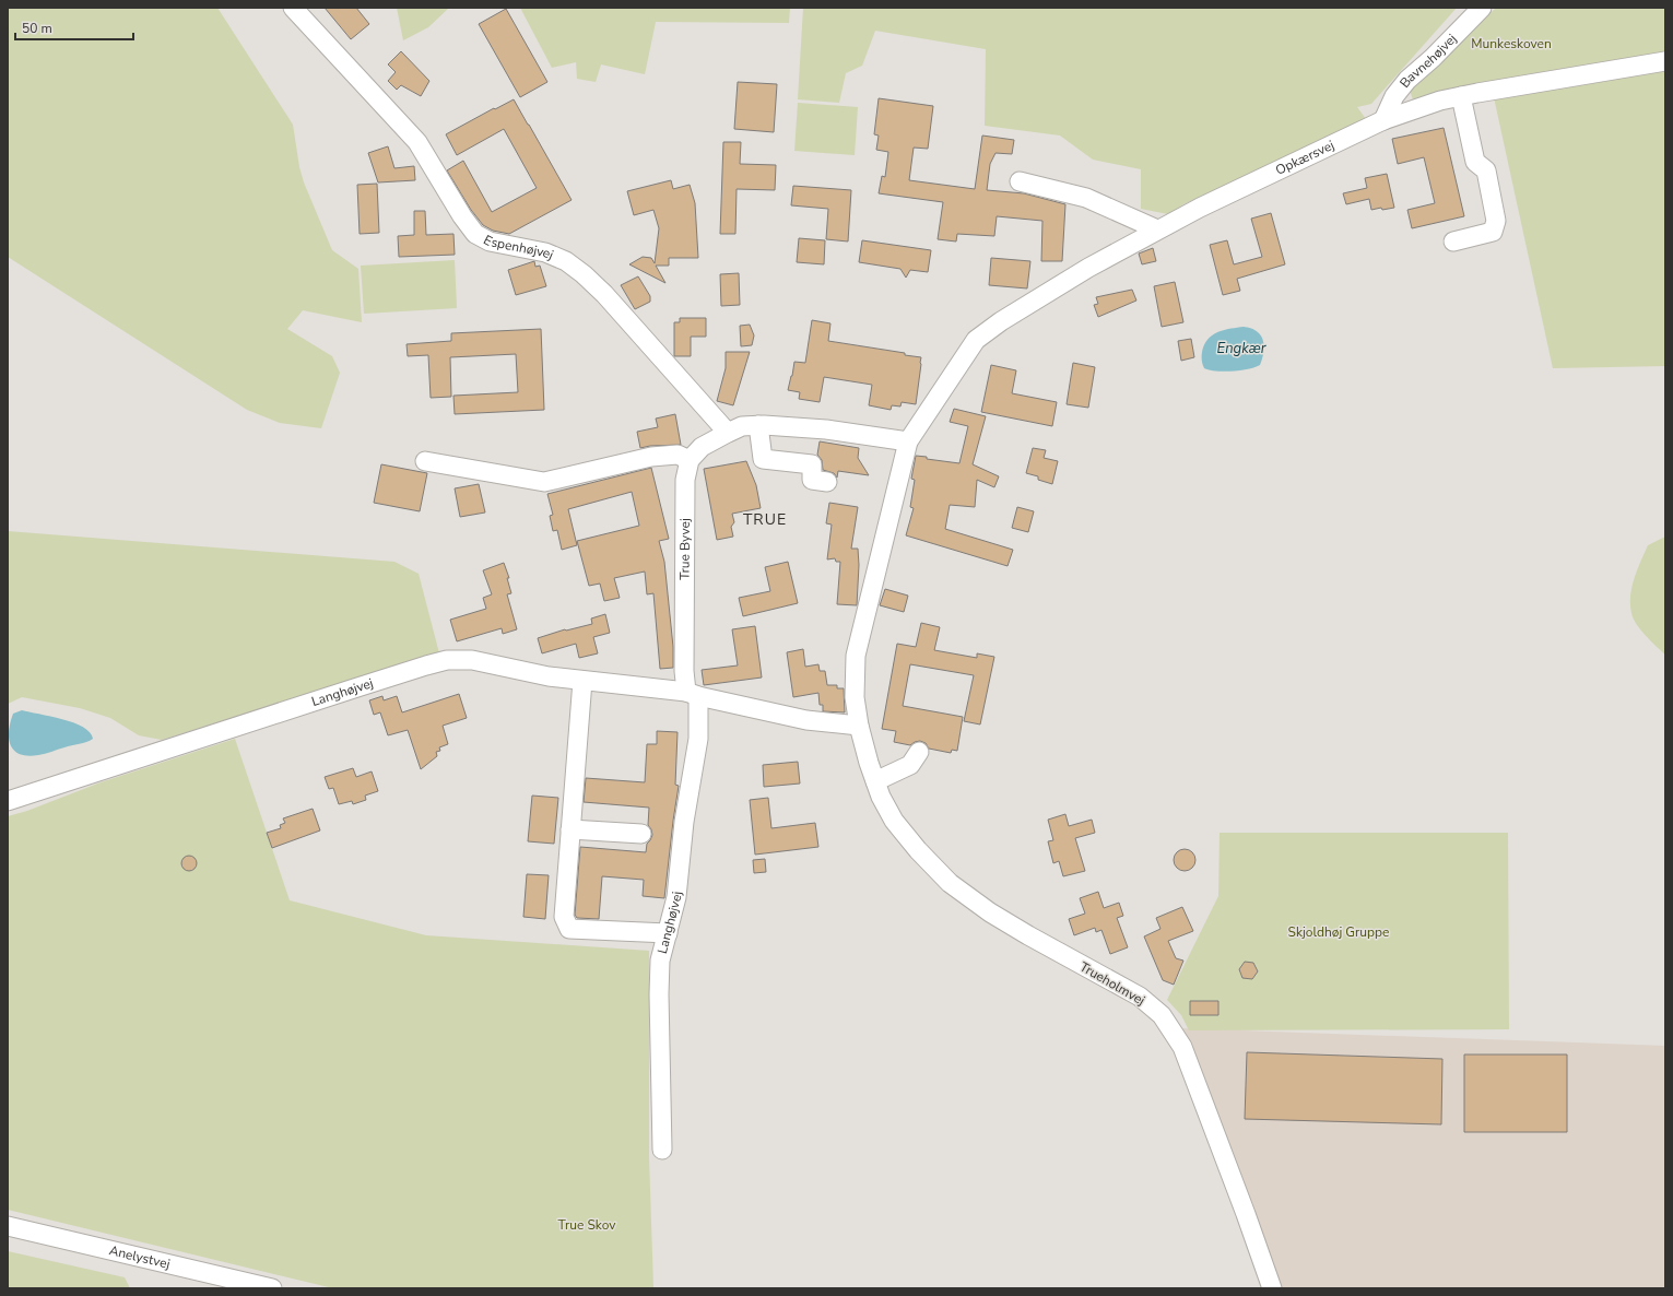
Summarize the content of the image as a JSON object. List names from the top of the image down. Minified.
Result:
{"streets":{"street":["Bavnehøjvej","Opkærsvej","Espenhøjvej","True Byvej","Langhøjvej","Trueholmvej","Anelystvej"]},"crossings":[["Bavnehøjvej","Opkærsvej"],["True Byvej","Langhøjvej"]],"districts":["TRUE"],"water":["Engkær"],"parks":["Munkeskoven","Skjoldhøj Gruppe","True Skov"],"scale_bar":"50 m"}
